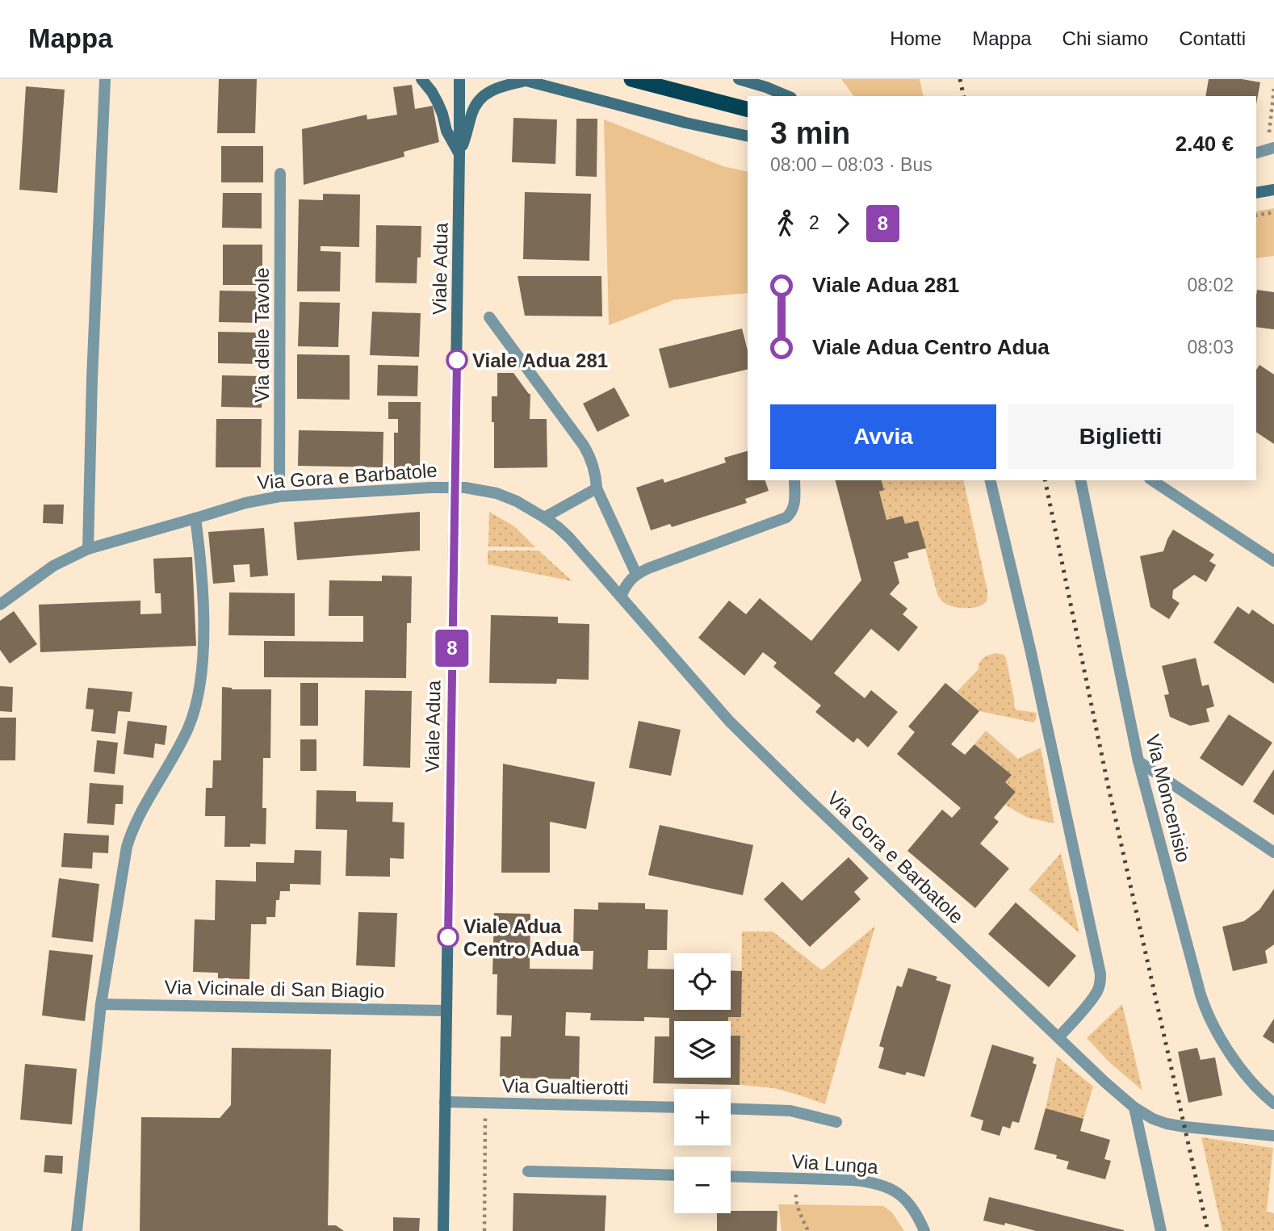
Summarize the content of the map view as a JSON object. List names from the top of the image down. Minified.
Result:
{"streets":{"main road":["Viale Adua"],"street":["Via delle Tavole","Via Gora e Barbatole","Via Moncenisio","Via Vicinale di San Biagio","Via Gualtierotti","Via Lunga"]},"crossings":[["Viale Adua","Via Gora e Barbatole"],["Viale Adua","Via Vicinale di San Biagio"],["Viale Adua","Via Gualtierotti"],["Via delle Tavole","Via Gora e Barbatole"]],"places":["Viale Adua 281","Viale Adua Centro Adua"],"lines":["bus line 8"],"page":{"header":"Mappa","nav":["Home","Mappa","Chi siamo","Contatti"],"on_map":"8","heading":["3 min","08:00 – 08:03 · Bus","2.40 €"],"legs":["2","8"],"list":[{"name":"Viale Adua 281","value":"08:02"},{"name":"Viale Adua Centro Adua","value":"08:03"}],"buttons":["Avvia","Biglietti"],"map_buttons":["+","−"]}}
